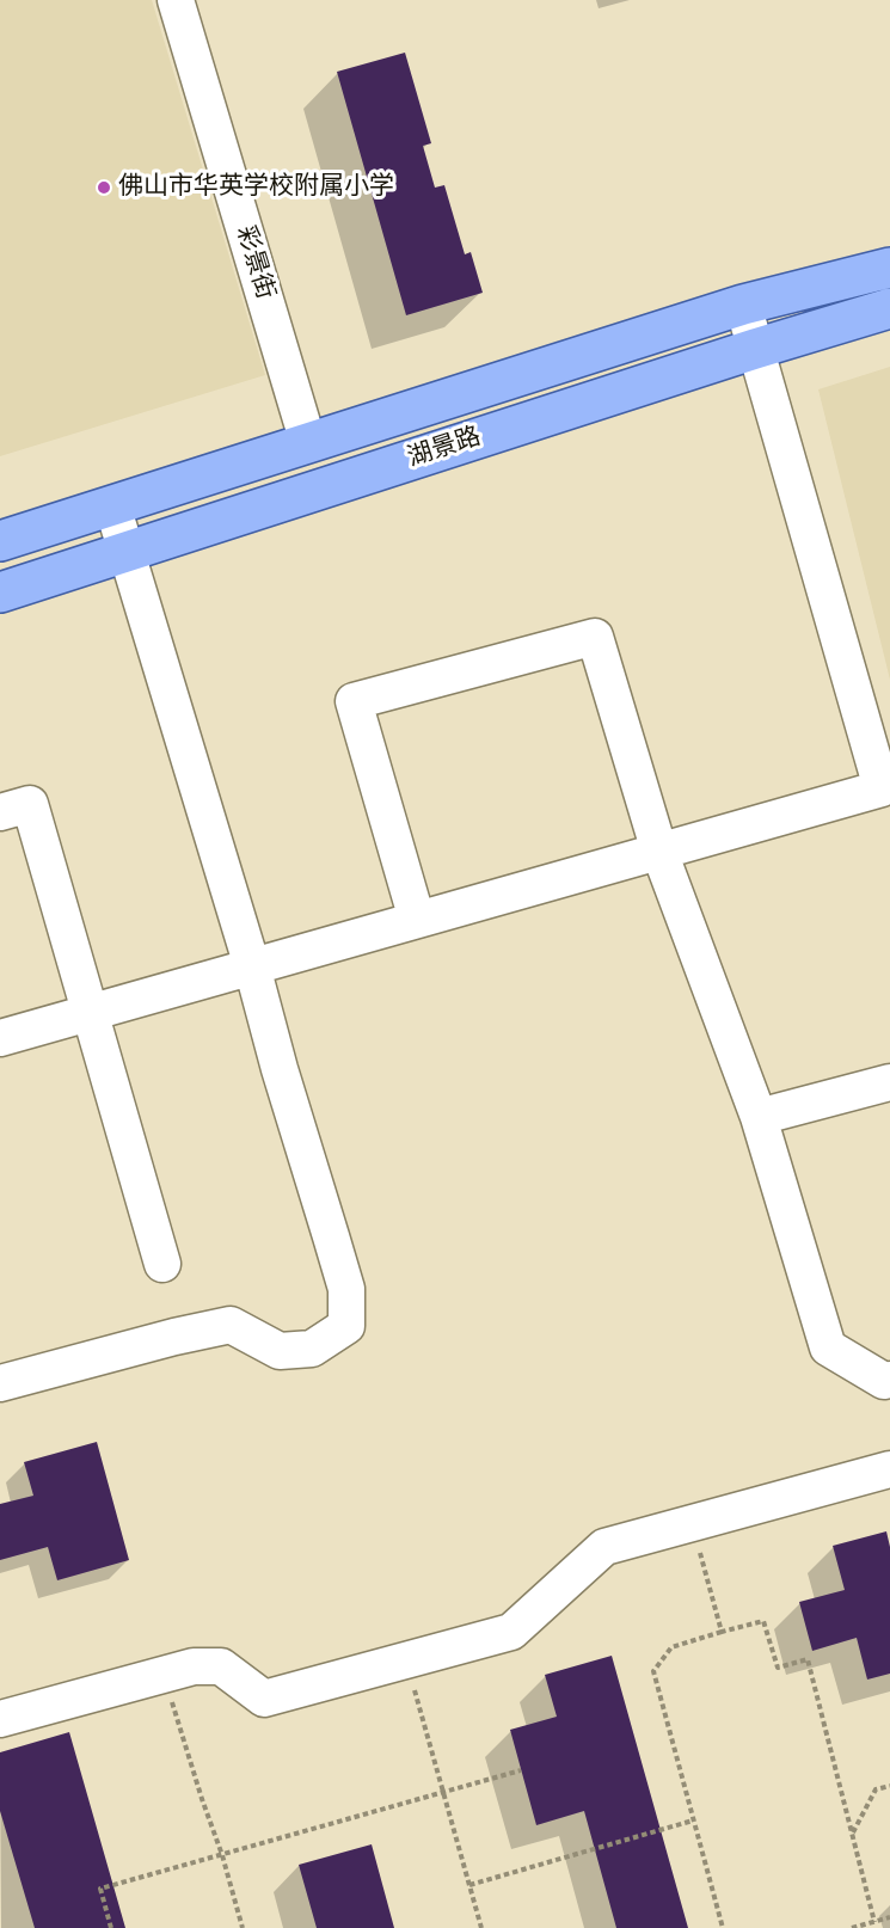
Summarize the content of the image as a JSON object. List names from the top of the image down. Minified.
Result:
{"streets":{"main road":["湖景路"],"street":["彩景街"]},"crossings":[["彩景街","湖景路"]],"places":["佛山市华英学校附属小学"]}
